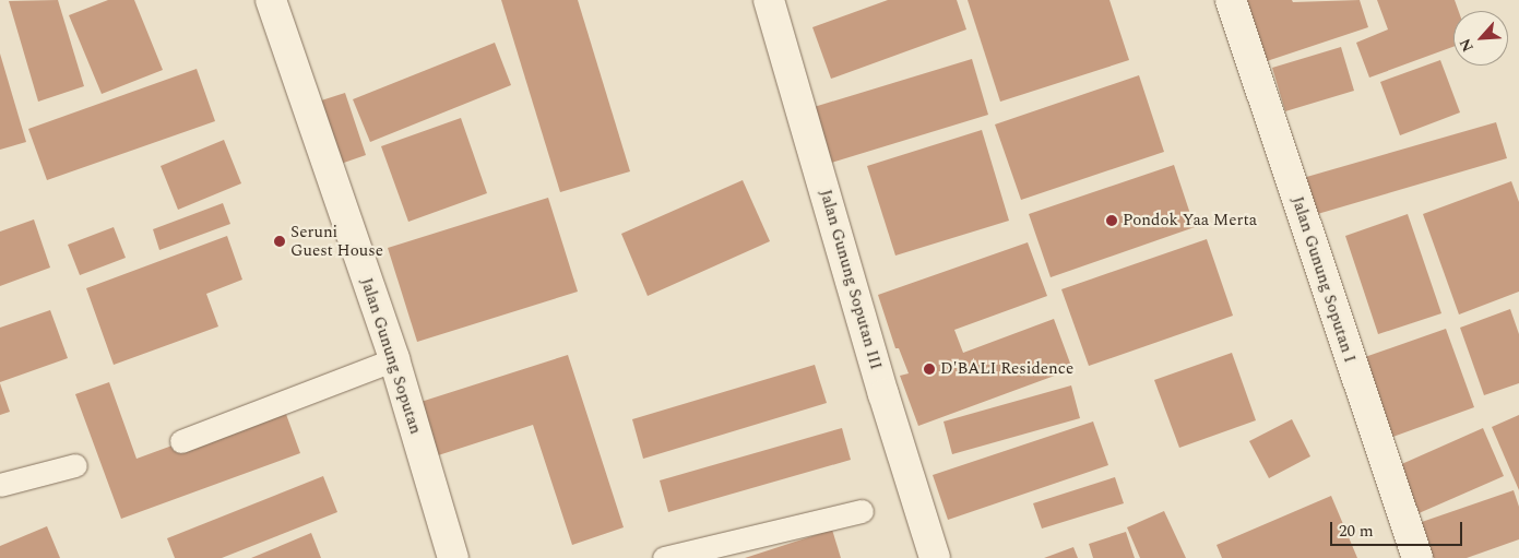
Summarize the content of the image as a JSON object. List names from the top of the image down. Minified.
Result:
{"streets":{"street":["Jalan Gunung Soputan III","Jalan Gunung Soputan I","Jalan Gunung Soputan"]},"places":["Pondok Yaa Merta","Seruni Guest House","D'BALI Residence"],"scale_bar":"20 m","north":"bottom left"}
